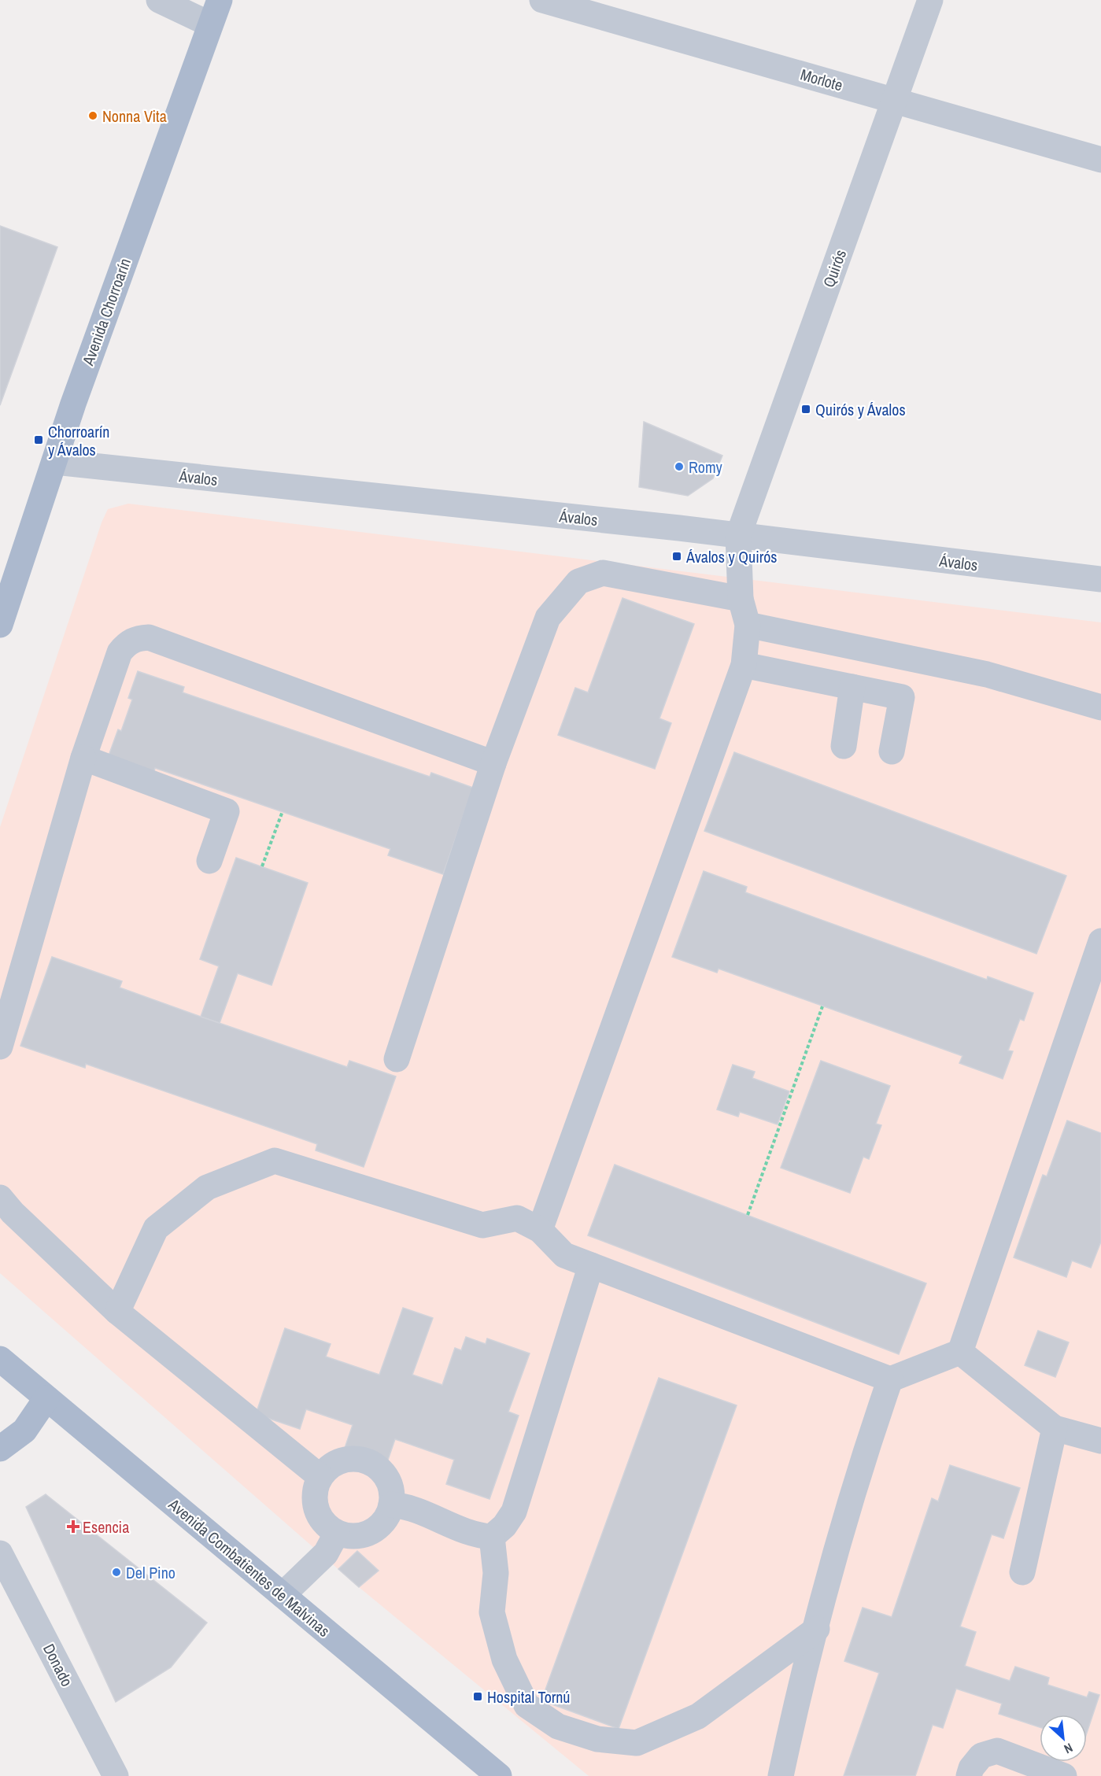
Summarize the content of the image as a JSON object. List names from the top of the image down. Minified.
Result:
{"streets":{"main road":["Avenida Chorroarín","Avenida Combatientes de Malvinas"],"street":["Morlote","Quirós","Ávalos","Donado"]},"crossings":[["Morlote","Quirós"],["Quirós","Ávalos"],["Avenida Chorroarín","Ávalos"]],"places":{"other":["Nonna Vita","Romy","Del Pino"],"transit":["Quirós y Ávalos","Chorroarín y Ávalos","Ávalos y Quirós","Hospital Tornú"],"health":["Esencia"]},"north":"bottom right"}
